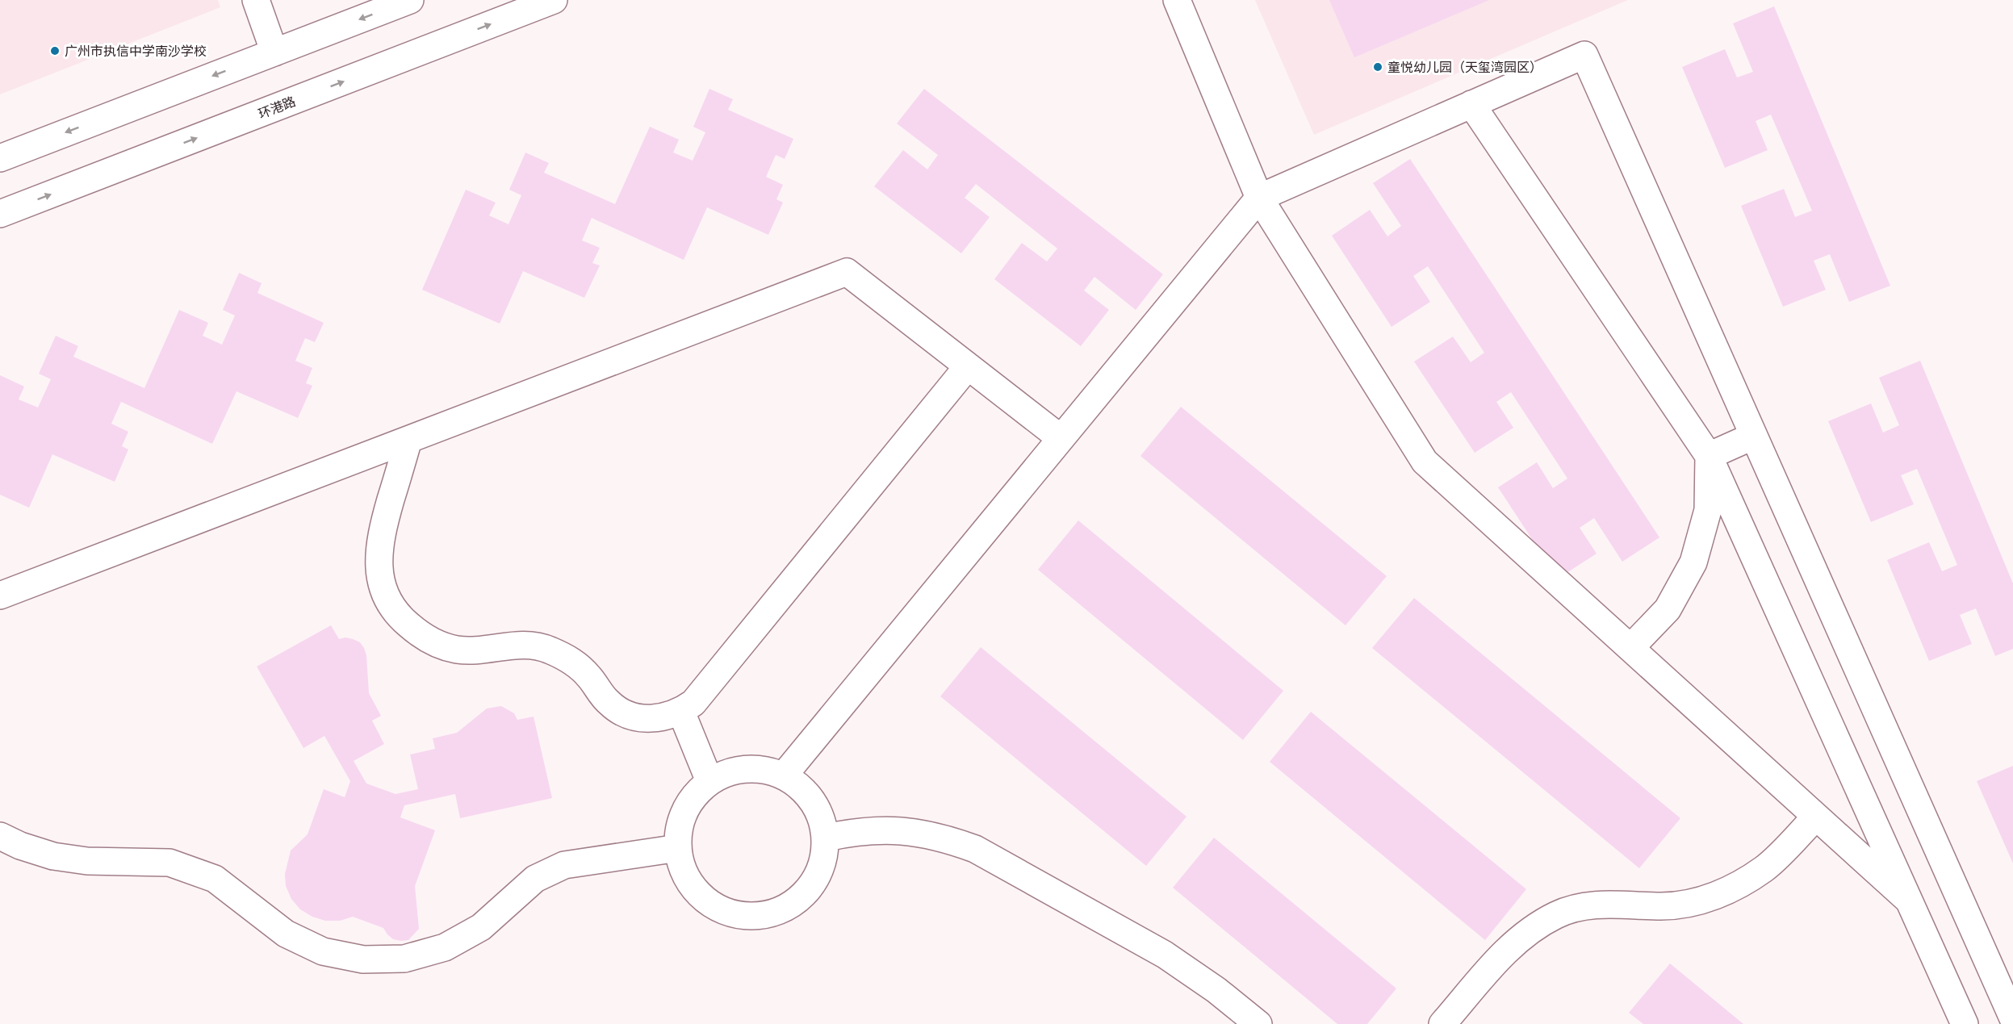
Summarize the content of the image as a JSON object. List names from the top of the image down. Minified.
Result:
{"streets":{"street":["环港路"]},"places":["广州市执信中学南沙学校","童悦幼儿园（天玺湾园区）"]}
